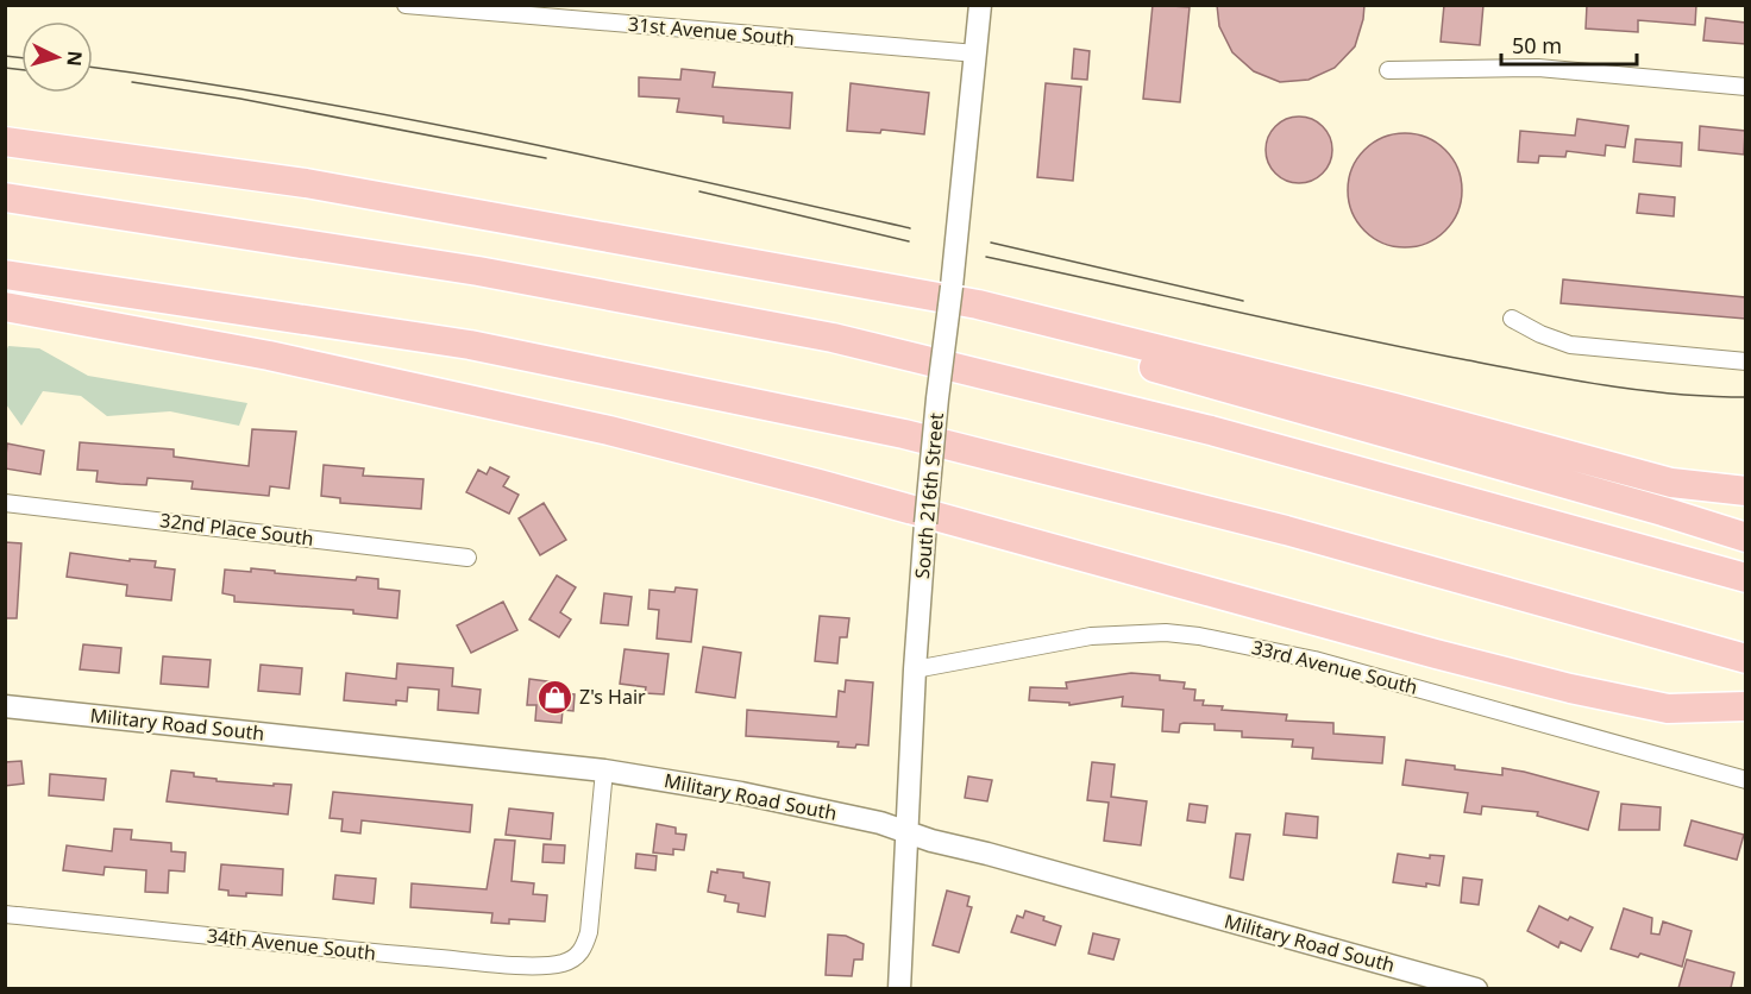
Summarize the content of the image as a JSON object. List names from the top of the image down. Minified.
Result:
{"streets":{"main road":["South 216th Street","Military Road South"],"street":["31st Avenue South","32nd Place South","33rd Avenue South","34th Avenue South"]},"crossings":[["31st Avenue South","South 216th Street"],["South 216th Street","33rd Avenue South"],["South 216th Street","Military Road South"],["Military Road South","34th Avenue South"]],"places":{"shop":["Z's Hair"]},"scale_bar":"50 m","north":"right"}
